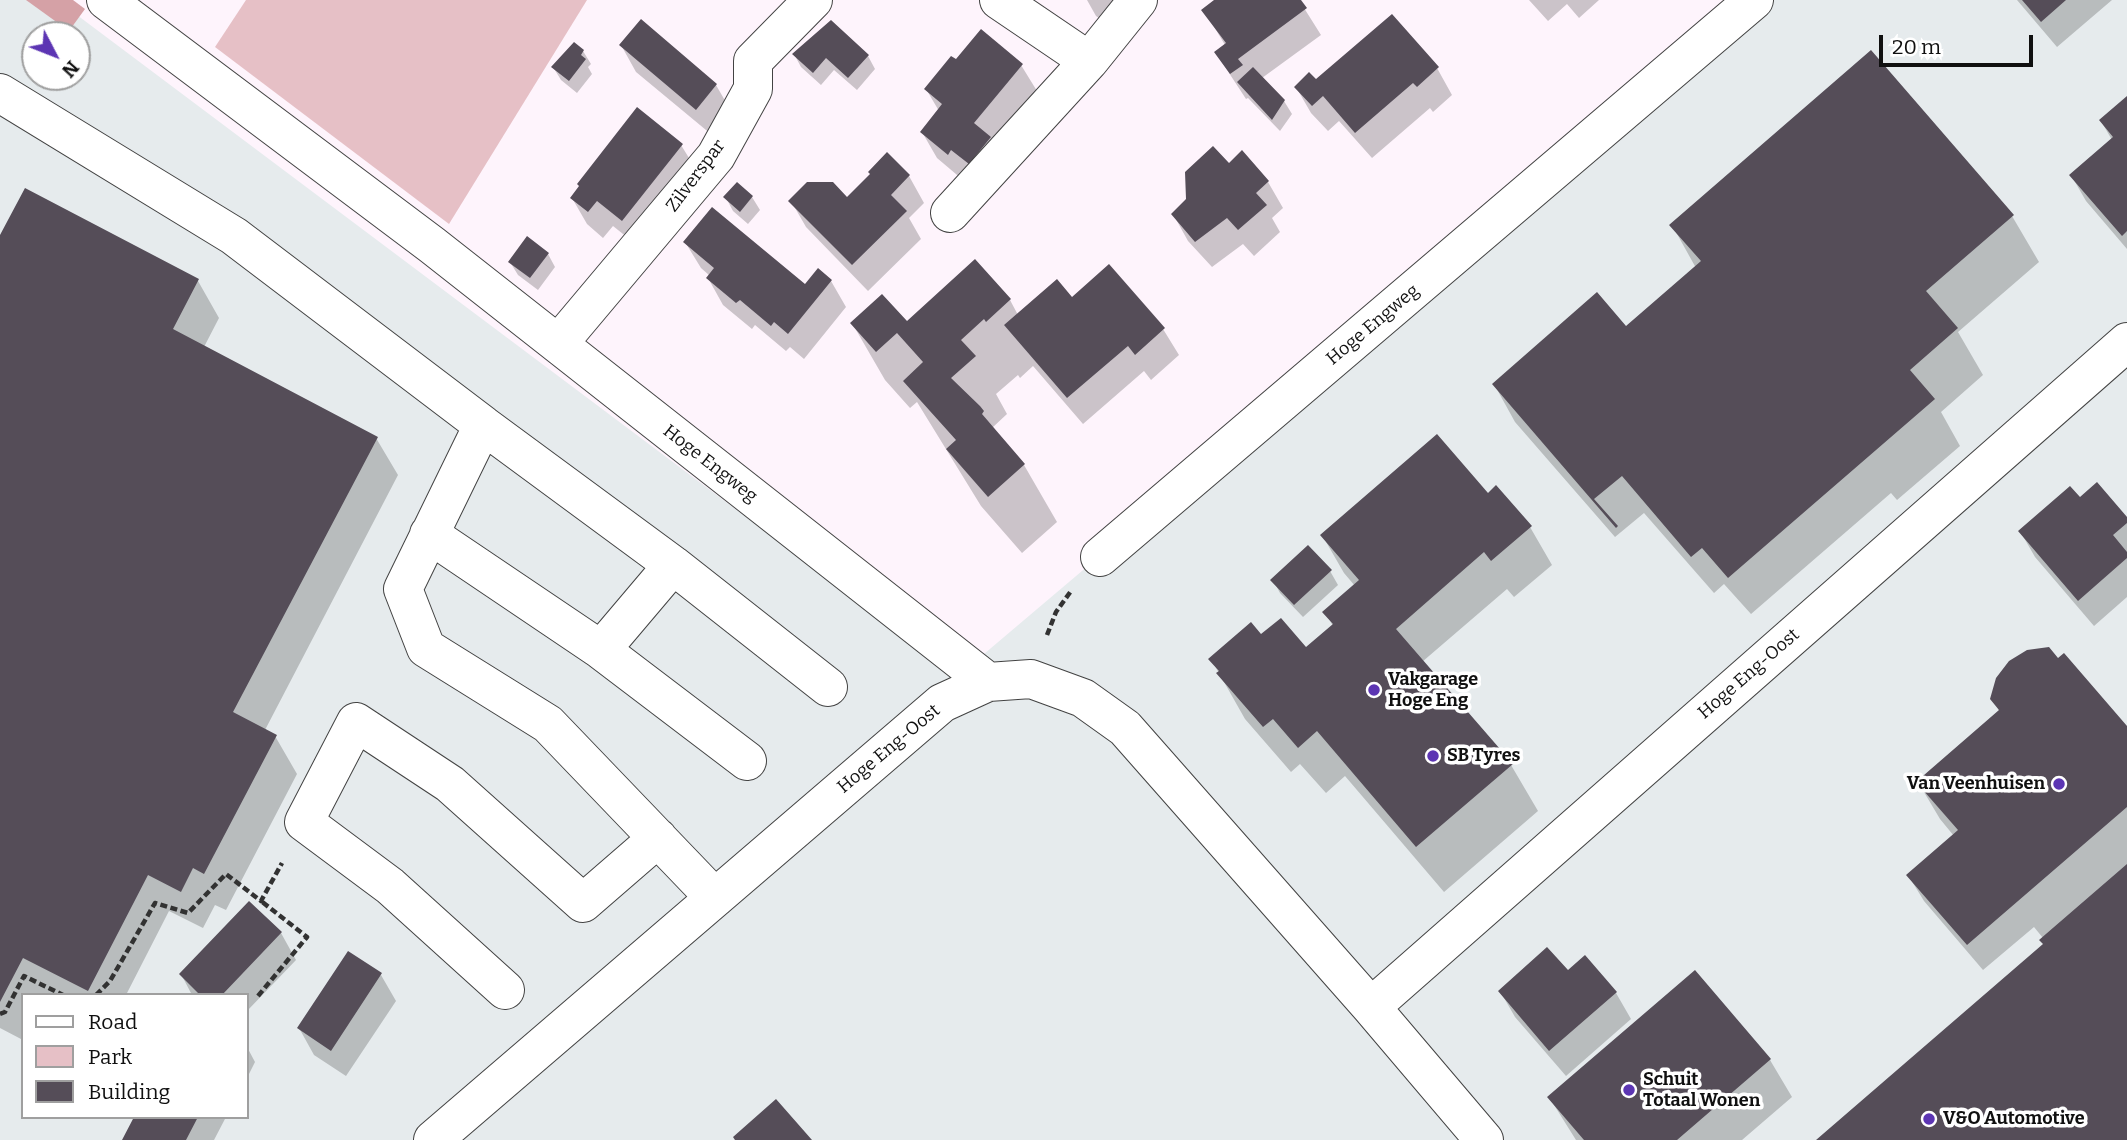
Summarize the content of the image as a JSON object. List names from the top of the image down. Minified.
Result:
{"streets":{"street":["Zilverspar","Hoge Engweg","Hoge Eng-Oost"]},"crossings":[["Zilverspar","Hoge Engweg"],["Hoge Engweg","Hoge Eng-Oost"]],"places":["Vakgarage Hoge Eng","SB Tyres","Van Veenhuisen","Schuit Totaal Wonen","V&O Automotive"],"legend":["Road","Park","Building"],"scale_bar":"20 m","north":"bottom right"}
